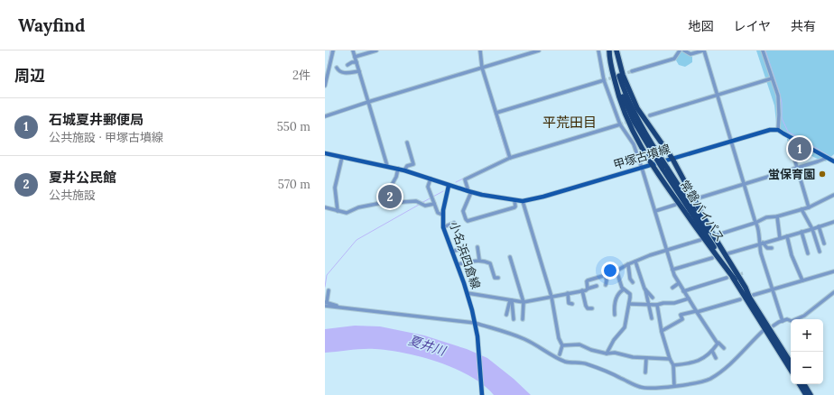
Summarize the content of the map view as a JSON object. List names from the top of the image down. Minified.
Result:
{"streets":{"highway":["常磐バイパス"],"main road":["甲塚古墳線","小名浜四倉線"]},"crossings":[["甲塚古墳線","小名浜四倉線"]],"districts":["平荒田目"],"water":["夏井川"],"places":["蛍保育園"],"page":{"header":"Wayfind","nav":["地図","レイヤ","共有"],"heading":["周辺","2件"],"list":[{"mark":"1","name":"石城夏井郵便局","note":"公共施設 · 甲塚古墳線","value":"550 m"},{"mark":"2","name":"夏井公民館","note":"公共施設","value":"570 m"}],"pins":["1","2"],"map_buttons":["+","−"]}}
